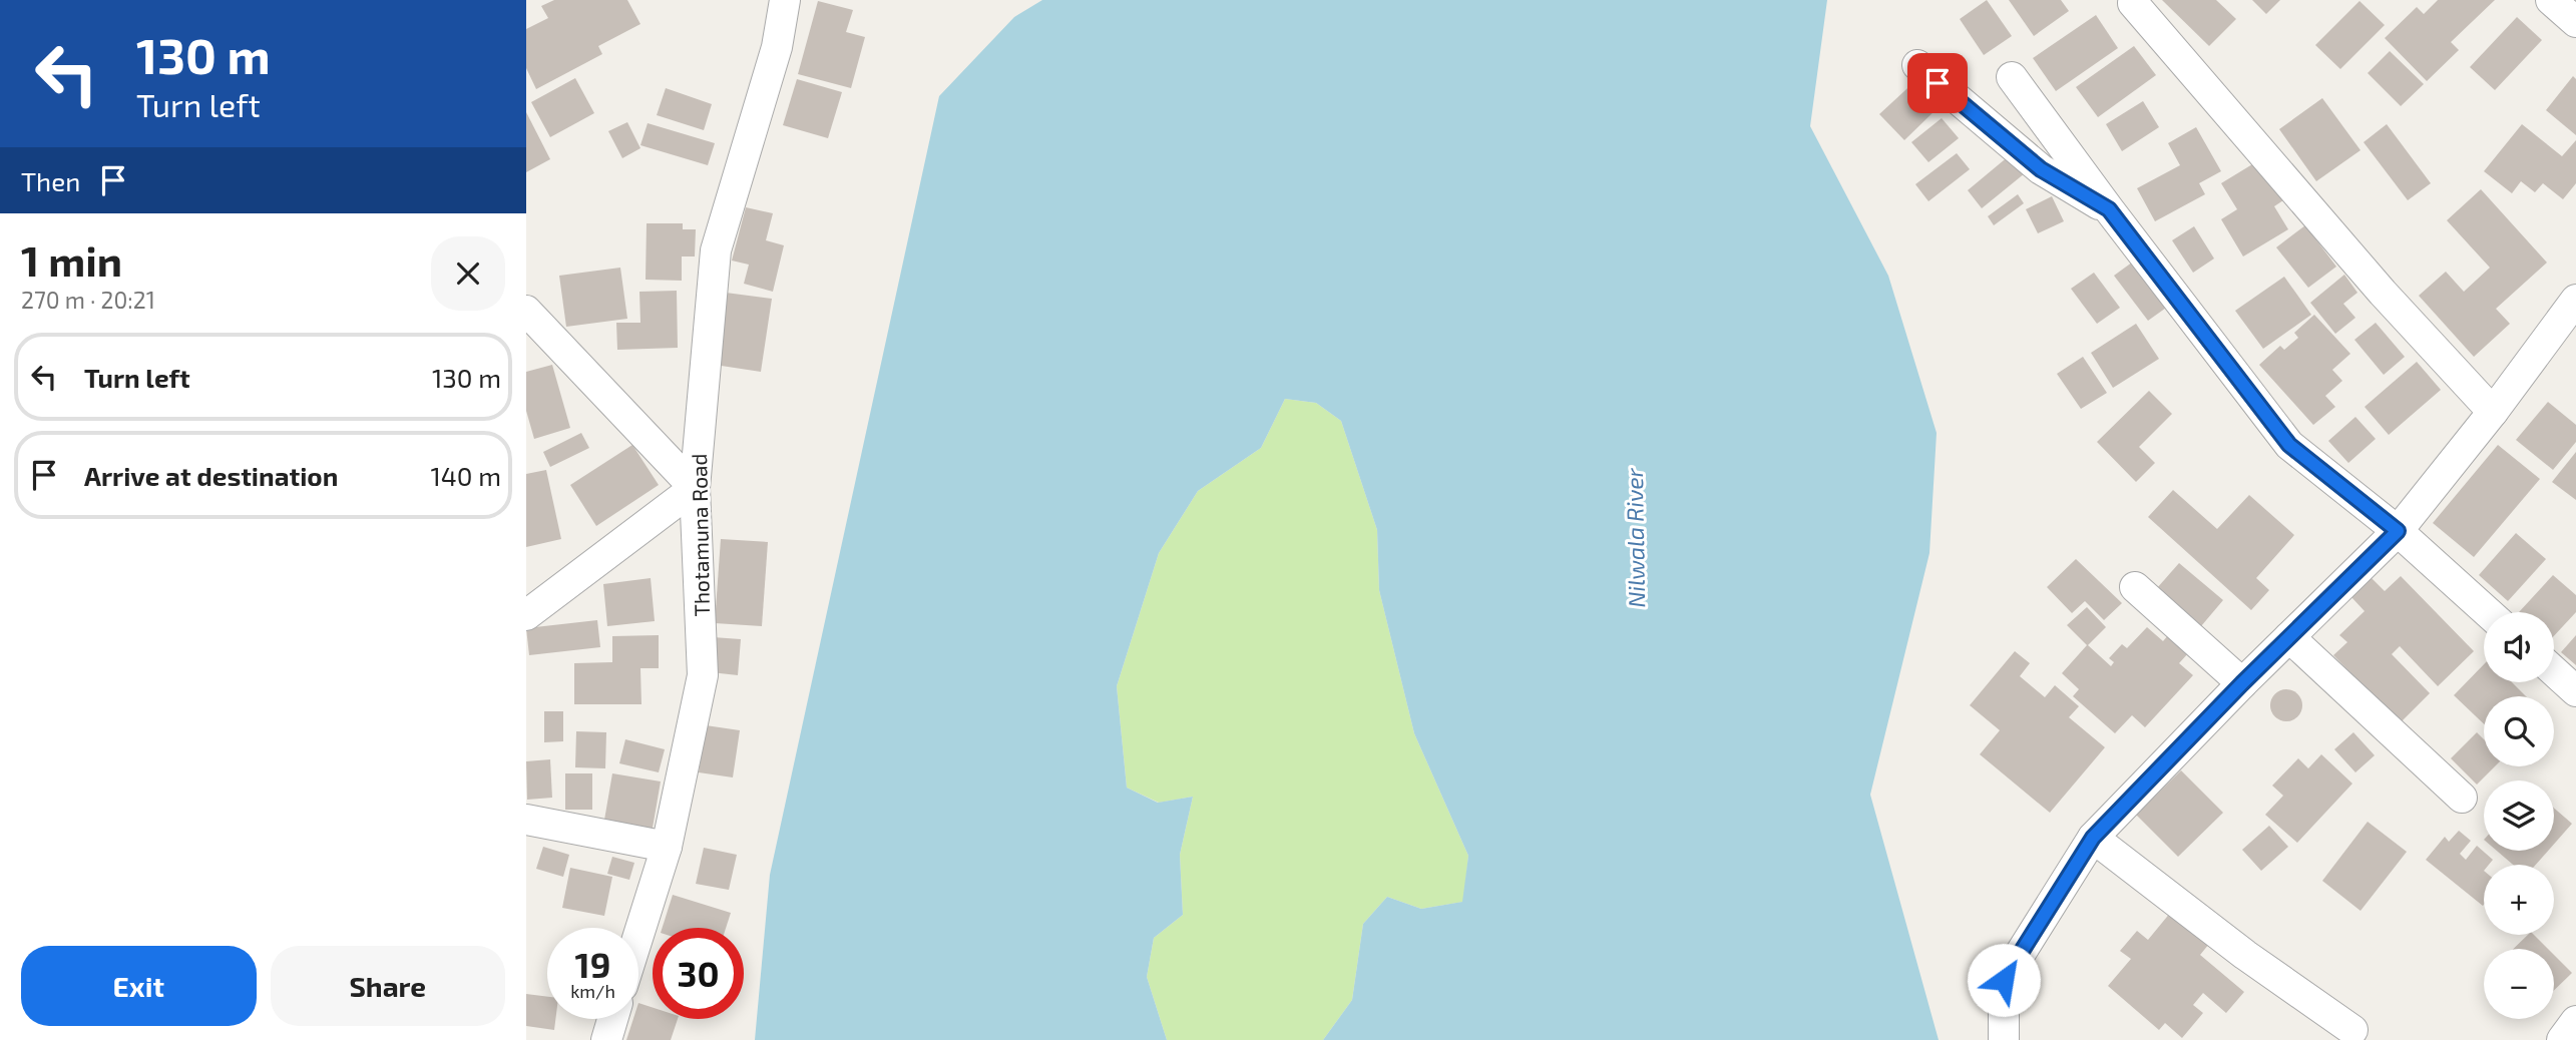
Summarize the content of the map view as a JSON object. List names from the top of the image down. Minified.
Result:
{"streets":{"street":["Thotamuna Road"]},"water":["Nilwala River"],"page":{"turn":["130 m","Turn left"],"then":"Then","heading":["1 min","270 m · 20:21"],"list":[{"name":"Turn left","value":"130 m"},{"name":"Arrive at destination","value":"140 m"}],"map_buttons":["+","−"],"speed":"19 km/h","limit":"30","buttons":["Exit","Share"]}}
